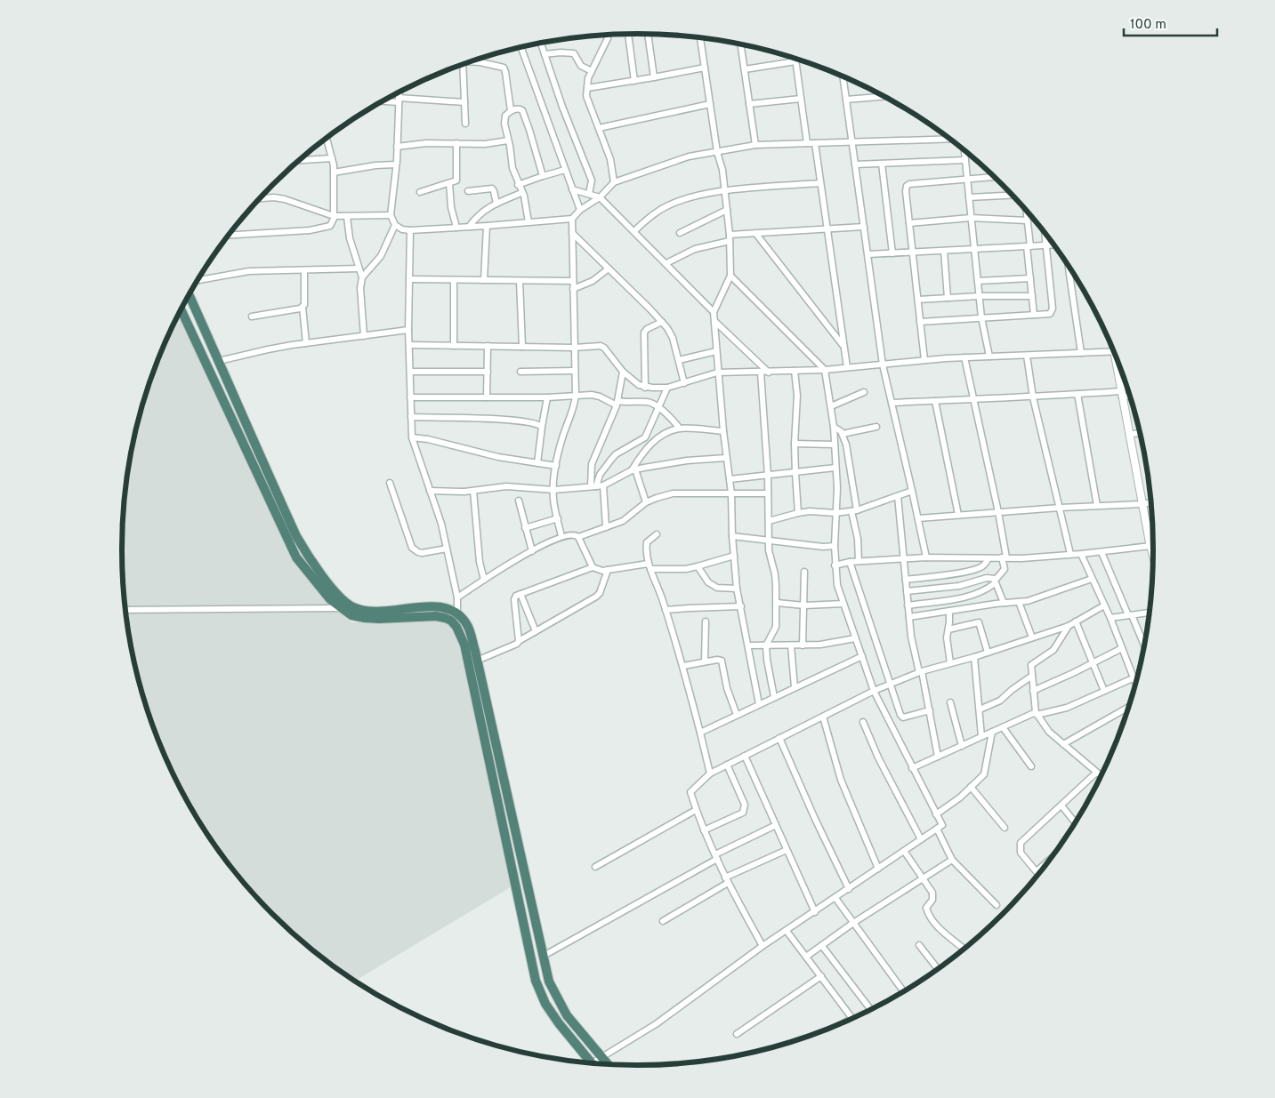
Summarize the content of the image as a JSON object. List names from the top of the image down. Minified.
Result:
{"scale_bar":"100 m"}
